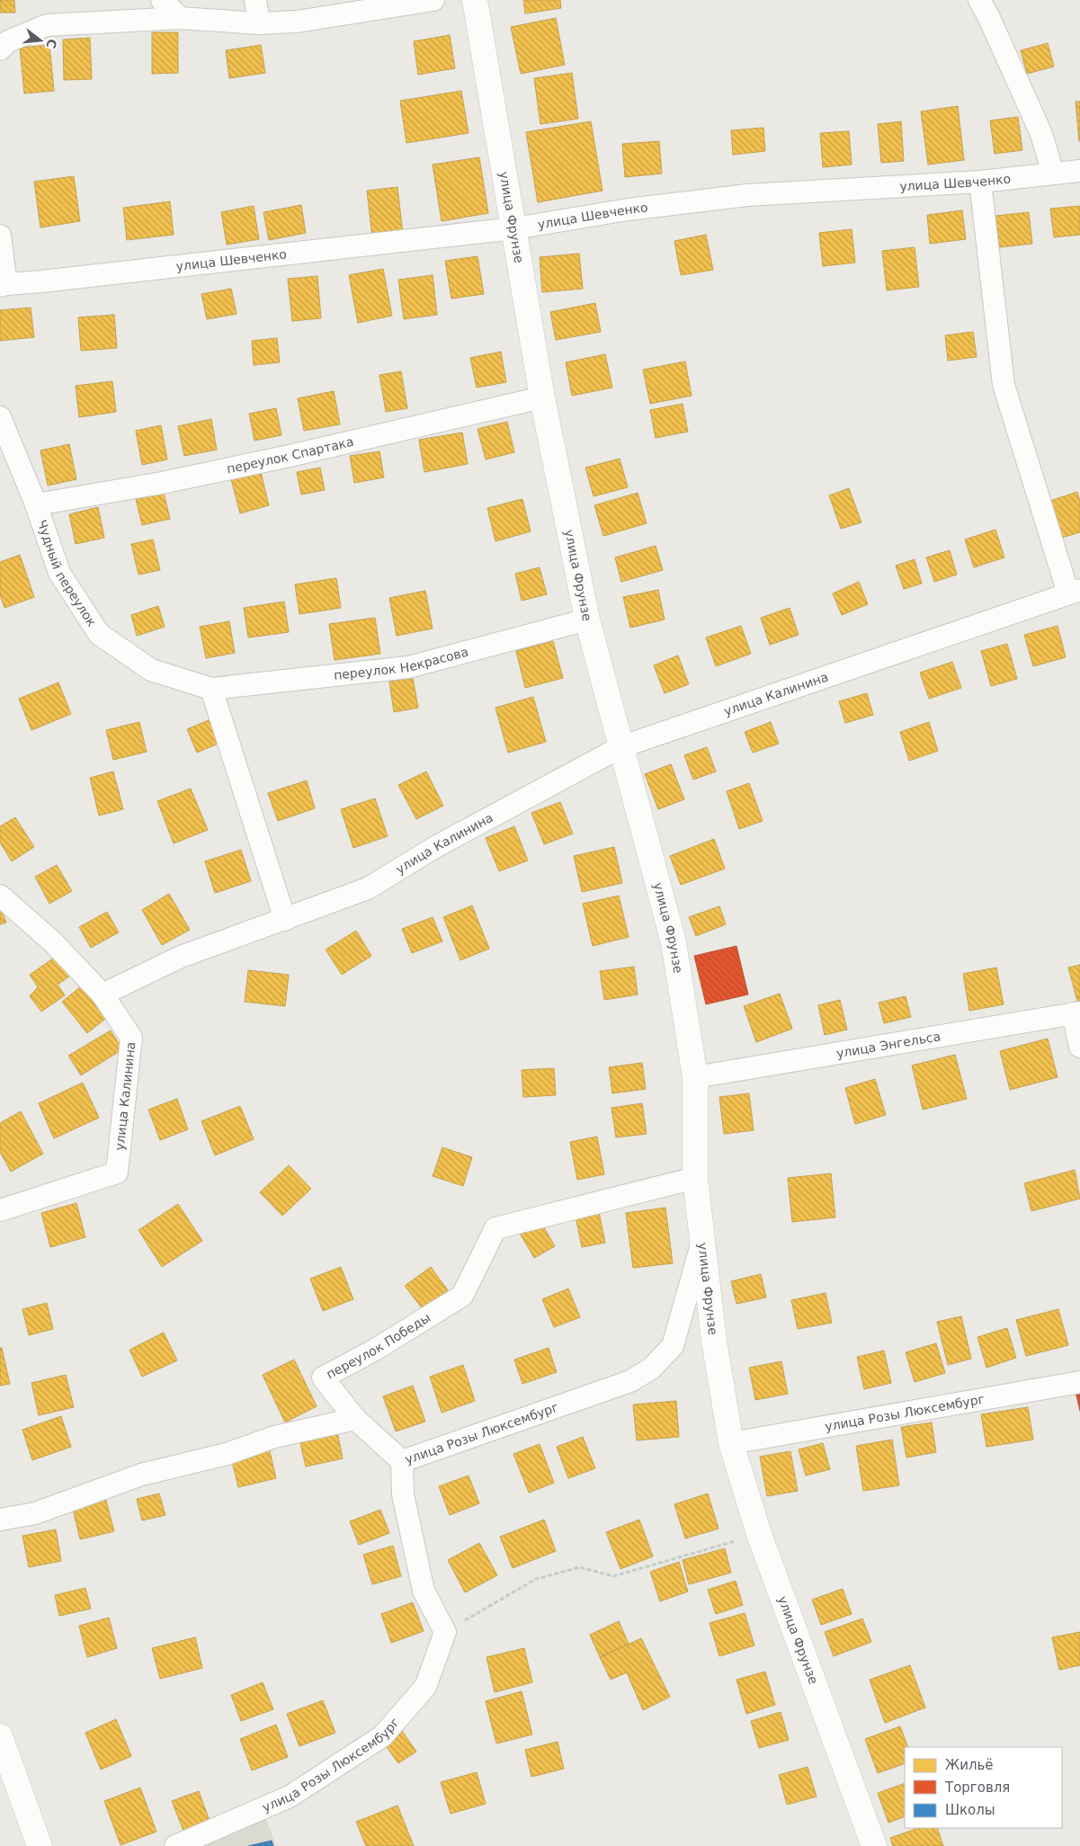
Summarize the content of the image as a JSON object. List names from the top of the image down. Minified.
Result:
{"streets":{"street":["улица Шевченко","улица Фрунзе","переулок Спартака","Чудный переулок","переулок Некрасова","улица Калинина","улица Энгельса","переулок Победы","улица Розы Люксембург"]},"crossings":[["улица Шевченко","улица Фрунзе"],["улица Фрунзе","переулок Спартака"],["улица Фрунзе","переулок Некрасова"],["улица Фрунзе","улица Калинина"],["улица Фрунзе","улица Энгельса"],["улица Фрунзе","переулок Победы"],["улица Фрунзе","улица Розы Люксембург"],["переулок Спартака","Чудный переулок"],["Чудный переулок","переулок Некрасова"]],"legend":["Жильё","Торговля","Школы"],"north":"right"}
